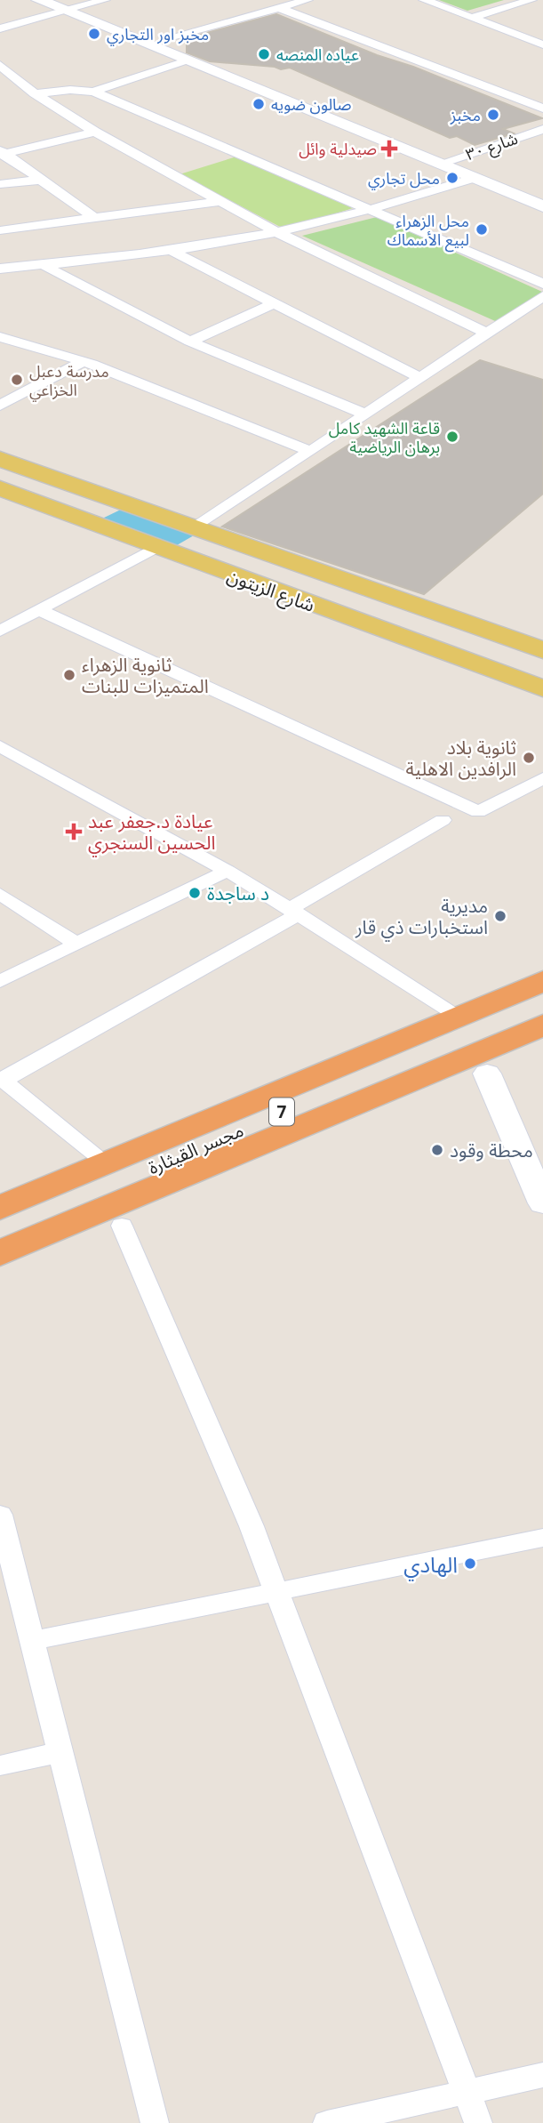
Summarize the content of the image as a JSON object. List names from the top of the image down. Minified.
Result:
{"streets":{"highway":["7","مجسر القيثارة"],"main road":["شارع الزيتون"],"street":["شارع ٣٠"]},"crossings":[["7","مجسر القيثارة"]],"places":{"other":["مخبز اور التجاري","عياده المنصه","صالون ضويه","مخبز","محل تجاري","محل الزهراء لبيع الأسماك","مدرسة دعبل الخزاعي","قاعة الشهيد كامل برهان الرياضية","ثانوية الزهراء المتميزات للبنات","ثانوية بلاد الرافدين الاهلية","د ساجدة","مديرية استخبارات ذي قار","محطة وقود","الهادي"],"health":["صيدلية وائل","عيادة د.جعفر عبد الحسين السنجري"]}}
